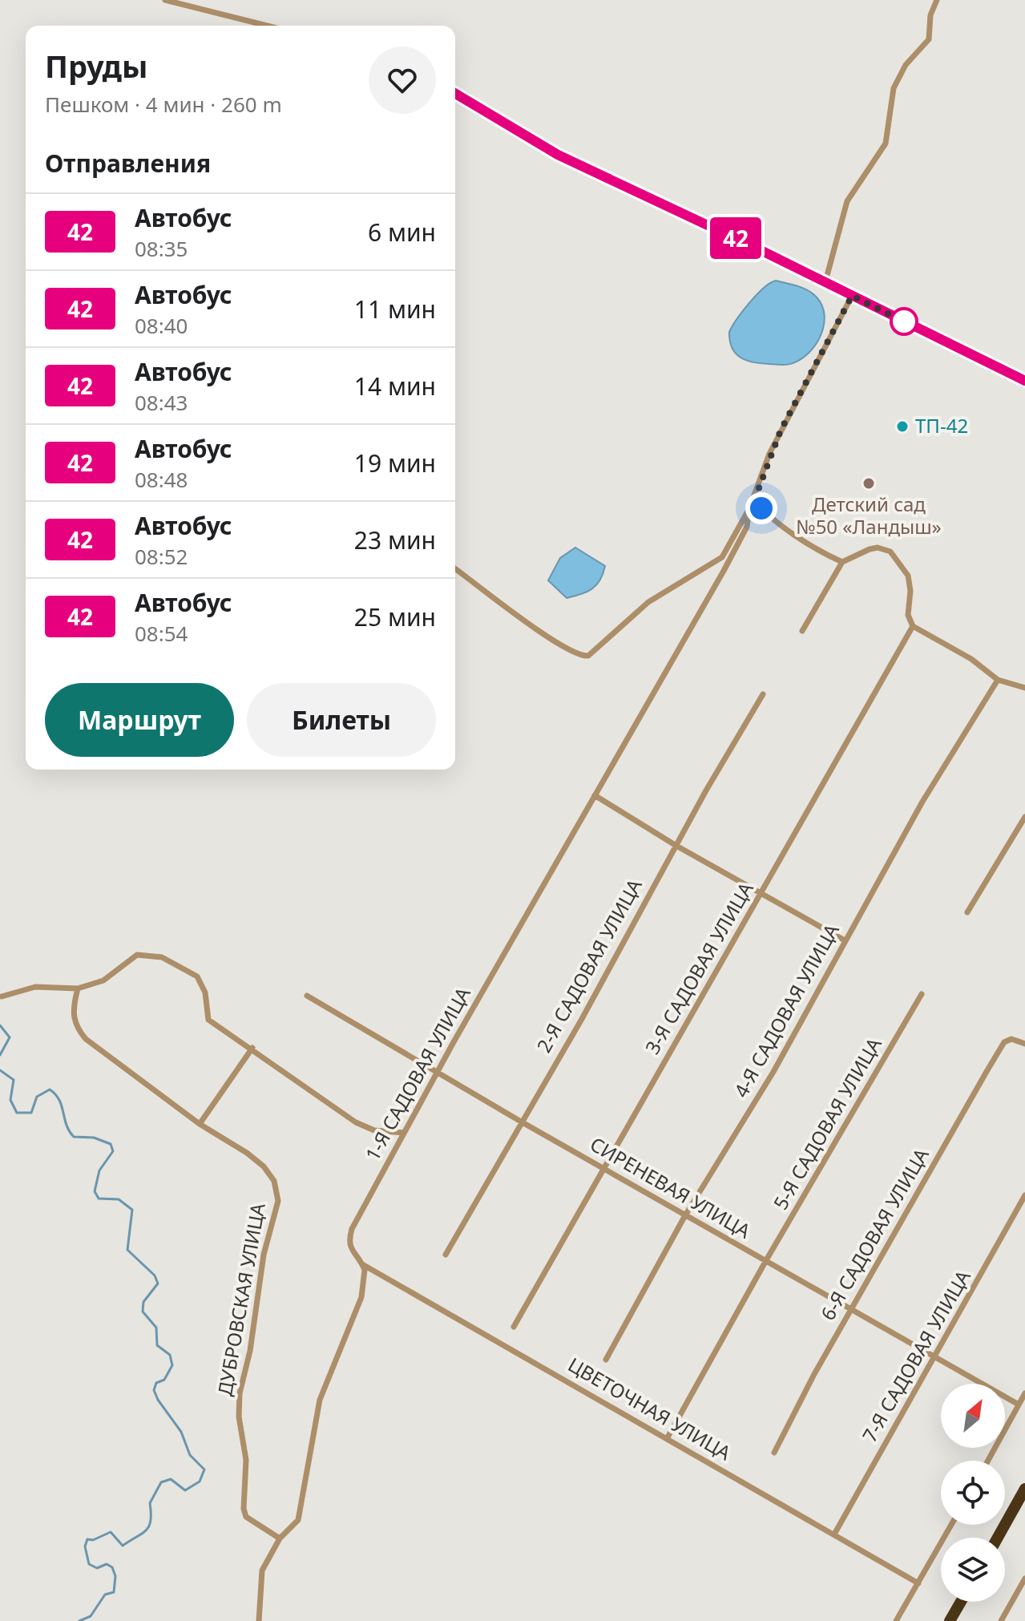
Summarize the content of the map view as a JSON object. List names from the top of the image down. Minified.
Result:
{"streets":{"street":["2-Я САДОВАЯ УЛИЦА","3-Я САДОВАЯ УЛИЦА","4-Я САДОВАЯ УЛИЦА","1-Я САДОВАЯ УЛИЦА","5-Я САДОВАЯ УЛИЦА","СИРЕНЕВАЯ УЛИЦА","6-Я САДОВАЯ УЛИЦА","ДУБРОВСКАЯ УЛИЦА","7-Я САДОВАЯ УЛИЦА","ЦВЕТОЧНАЯ УЛИЦА"]},"crossings":[["2-Я САДОВАЯ УЛИЦА","СИРЕНЕВАЯ УЛИЦА"],["3-Я САДОВАЯ УЛИЦА","СИРЕНЕВАЯ УЛИЦА"],["4-Я САДОВАЯ УЛИЦА","СИРЕНЕВАЯ УЛИЦА"],["1-Я САДОВАЯ УЛИЦА","СИРЕНЕВАЯ УЛИЦА"],["1-Я САДОВАЯ УЛИЦА","ДУБРОВСКАЯ УЛИЦА"],["1-Я САДОВАЯ УЛИЦА","ЦВЕТОЧНАЯ УЛИЦА"],["5-Я САДОВАЯ УЛИЦА","СИРЕНЕВАЯ УЛИЦА"],["5-Я САДОВАЯ УЛИЦА","ЦВЕТОЧНАЯ УЛИЦА"],["СИРЕНЕВАЯ УЛИЦА","6-Я САДОВАЯ УЛИЦА"],["СИРЕНЕВАЯ УЛИЦА","7-Я САДОВАЯ УЛИЦА"],["7-Я САДОВАЯ УЛИЦА","ЦВЕТОЧНАЯ УЛИЦА"]],"places":["ТП-42","Детский сад №50 «Ландыш»"],"lines":["bus line 42"],"north":"top right","page":{"on_map":"42","heading":[["Пруды","Пешком · 4 мин · 260 m"],"Отправления"],"list":[{"mark":"42","name":"Автобус","note":"08:35","value":"6 мин"},{"mark":"42","name":"Автобус","note":"08:40","value":"11 мин"},{"mark":"42","name":"Автобус","note":"08:43","value":"14 мин"},{"mark":"42","name":"Автобус","note":"08:48","value":"19 мин"},{"mark":"42","name":"Автобус","note":"08:52","value":"23 мин"},{"mark":"42","name":"Автобус","note":"08:54","value":"25 мин"}],"buttons":["Маршрут","Билеты"]}}
